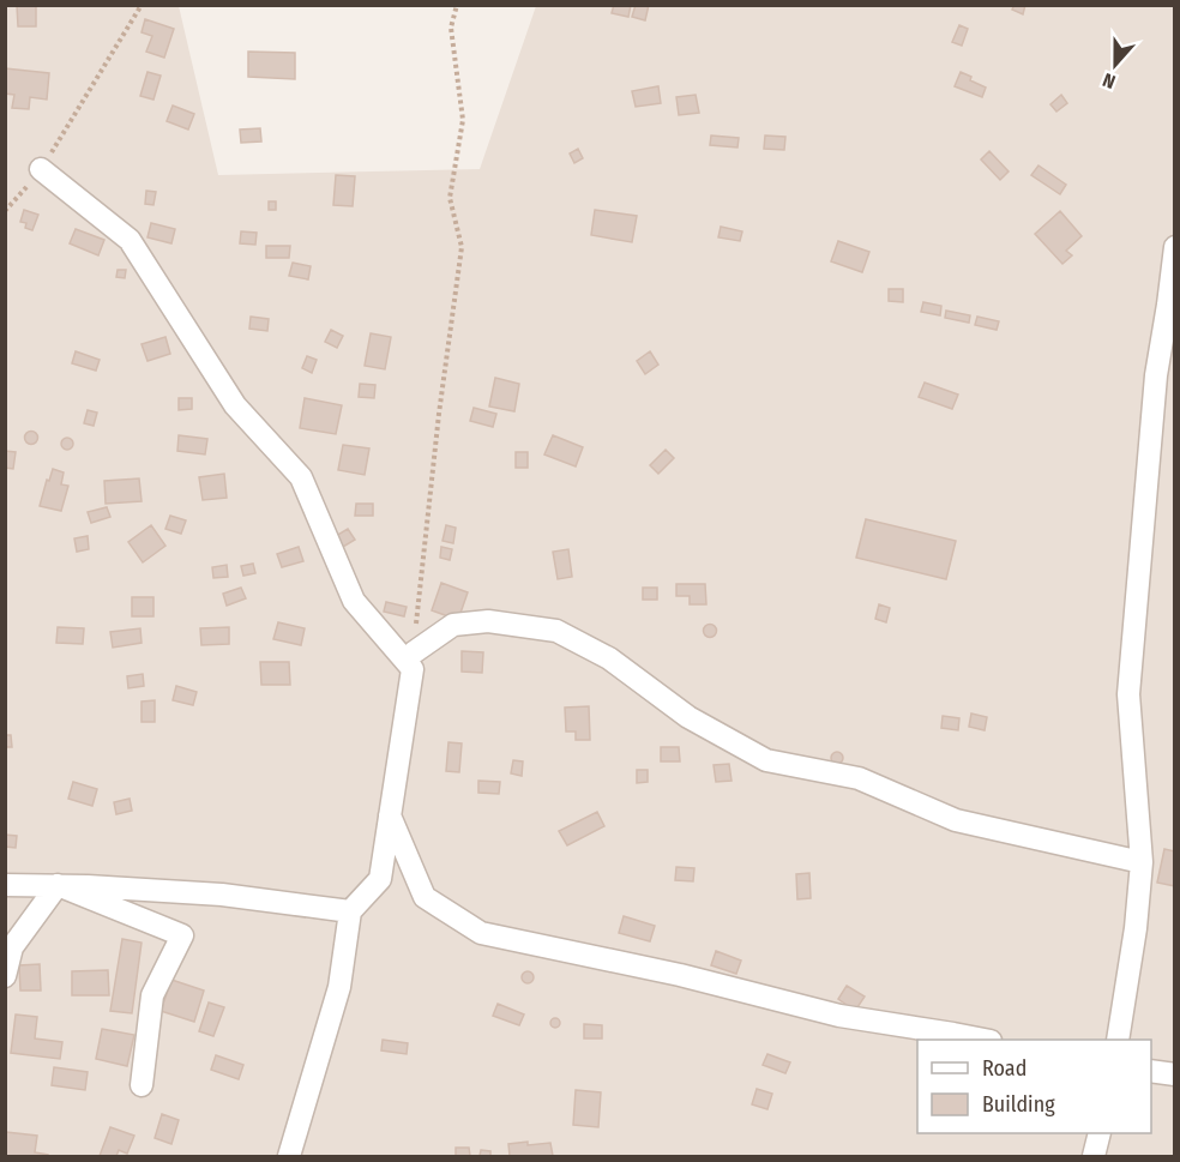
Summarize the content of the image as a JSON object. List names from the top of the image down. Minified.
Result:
{"legend":["Road","Building"],"north":"bottom"}
